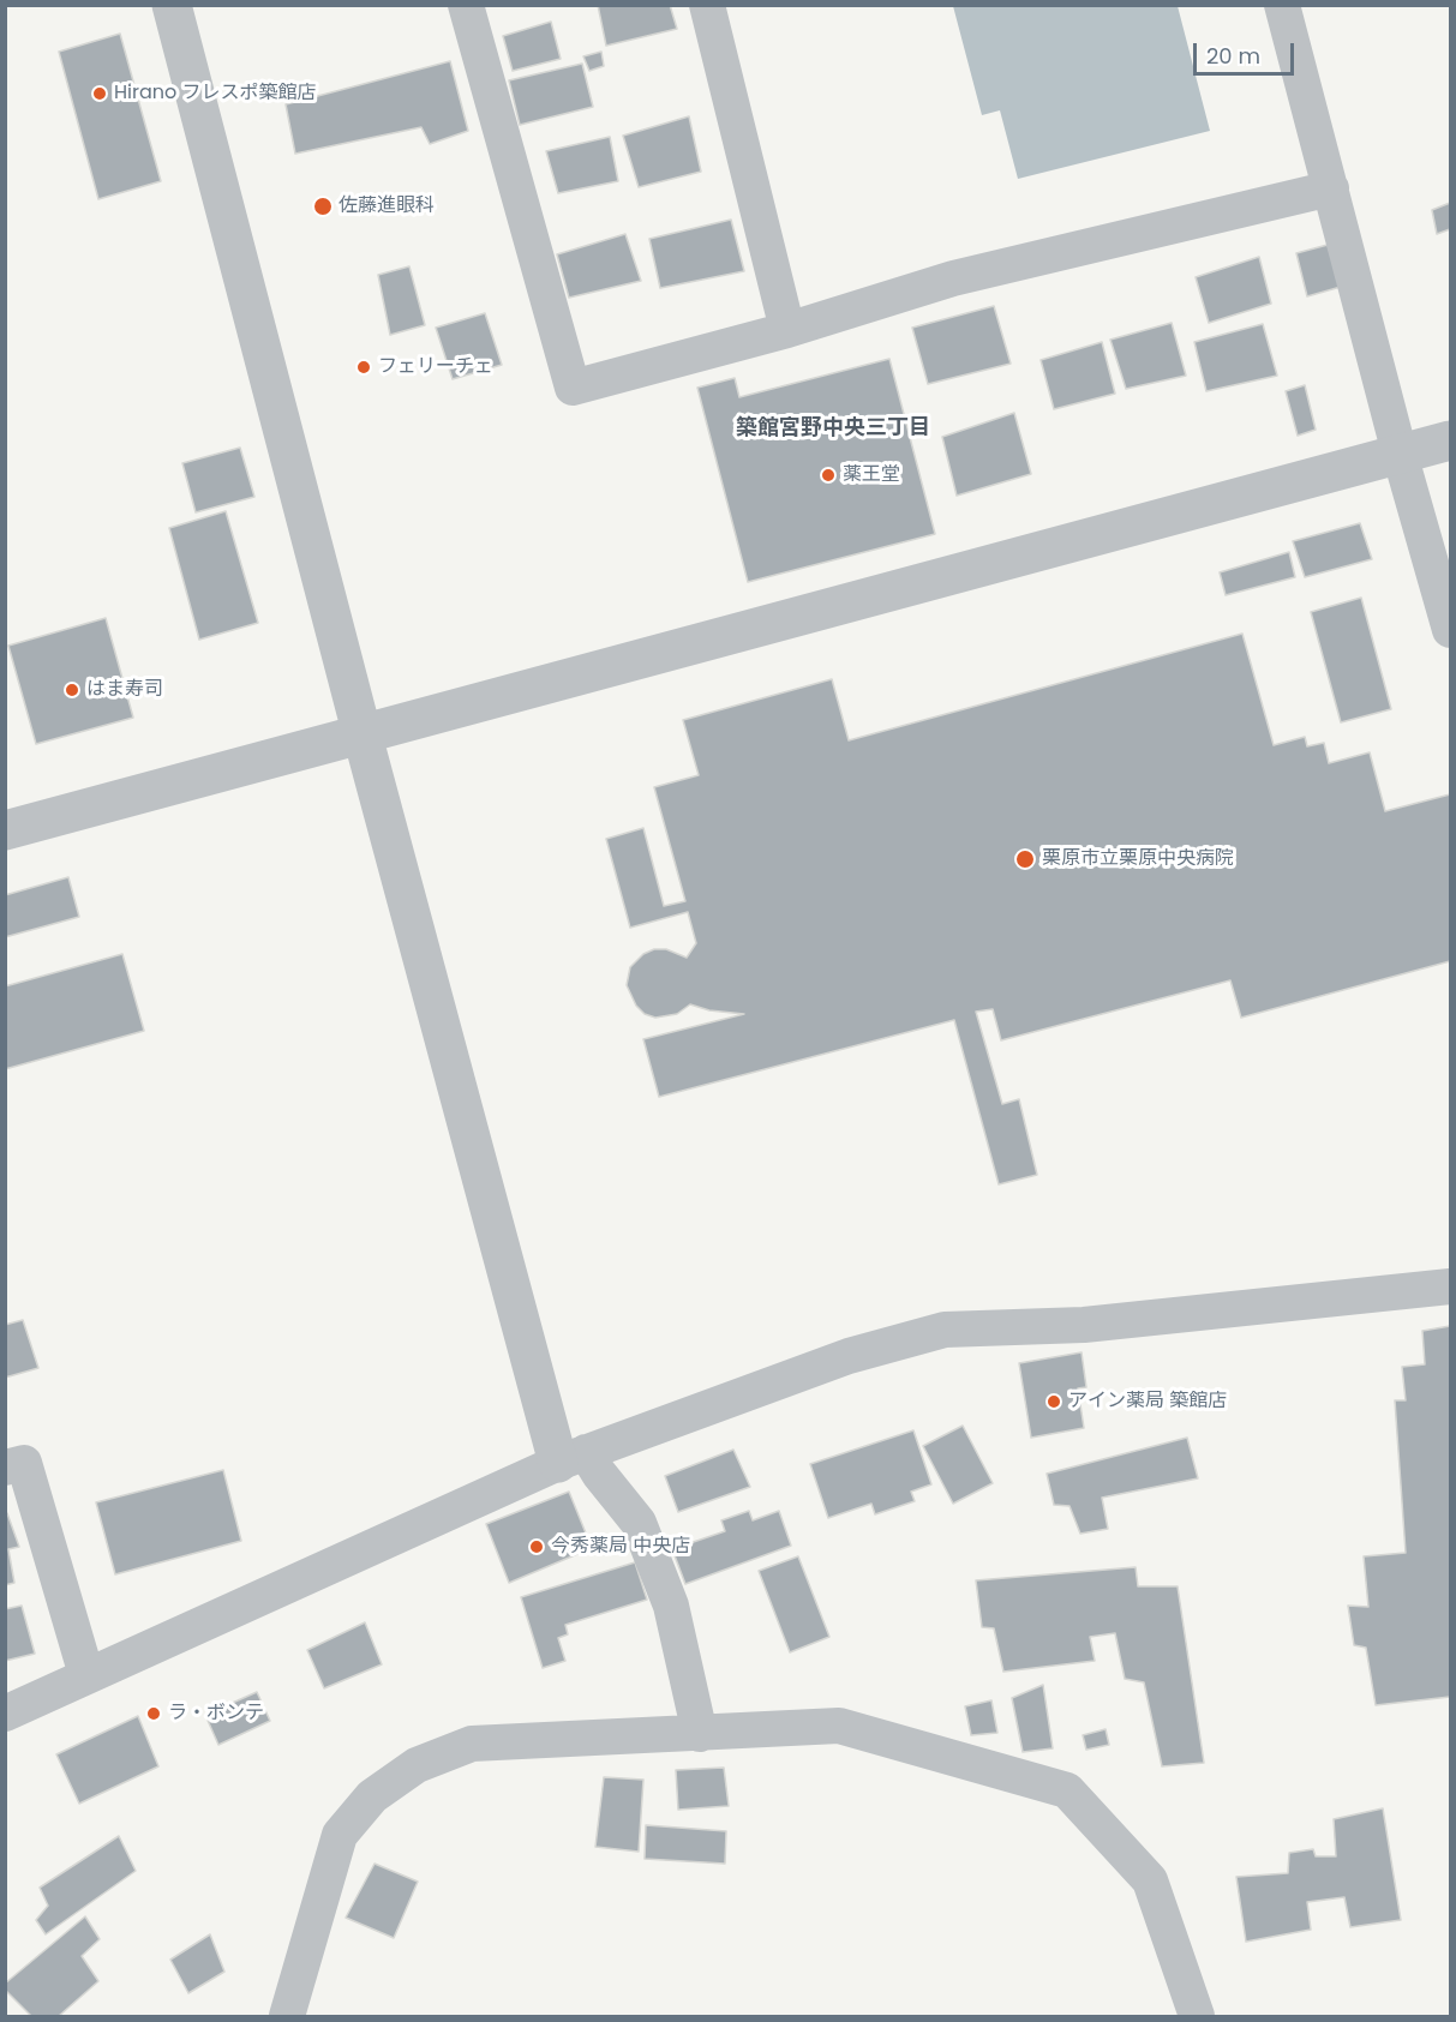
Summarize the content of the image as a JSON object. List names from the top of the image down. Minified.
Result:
{"districts":["築館宮野中央三丁目"],"places":["Hirano フレスポ築館店","佐藤進眼科","フェリーチェ","薬王堂","はま寿司","栗原市立栗原中央病院","アイン薬局 築館店","今秀薬局 中央店","ラ・ボンテ"],"scale_bar":"20 m"}
